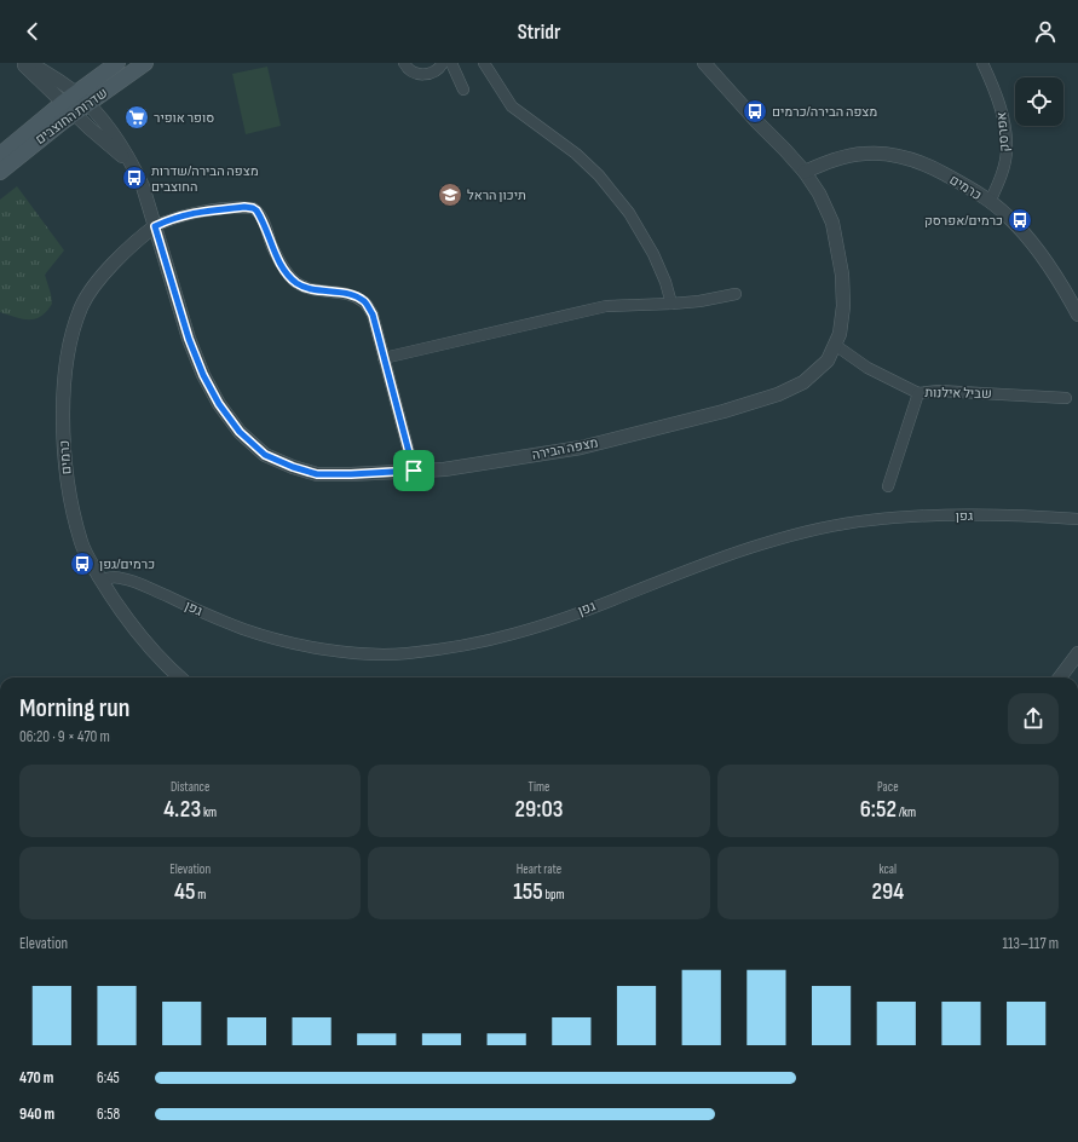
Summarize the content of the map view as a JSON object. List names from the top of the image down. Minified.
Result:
{"streets":{"main road":["שדרות החוצבים"],"street":["אפרסק","כרמים","שביל אילנות","מצפה הבירה","גפן"]},"crossings":[["שדרות החוצבים","מצפה הבירה"],["אפרסק","כרמים"],["כרמים","מצפה הבירה"],["כרמים","גפן"],["שביל אילנות","מצפה הבירה"]],"places":{"bus stop":["מצפה הבירה/כרמים","מצפה הבירה/שדרות החוצבים","כרמים/אפרסק","כרמים/גפן"],"supermarket":["סופר אופיר"],"school or university":["תיכון הראל"]},"page":{"header":"Stridr","heading":["Morning run","06:20 · 9 × 470 m"],"stats":[["Distance","4.23 km"],["Time","29:03"],["Pace","6:52 /km"],["Elevation","45 m"],["Heart rate","155 bpm"],["kcal","294"]],"chart":["Elevation","113–117 m"],"list":[{"name":"470 m","note":"6:45"},{"name":"940 m","note":"6:58"}]}}
